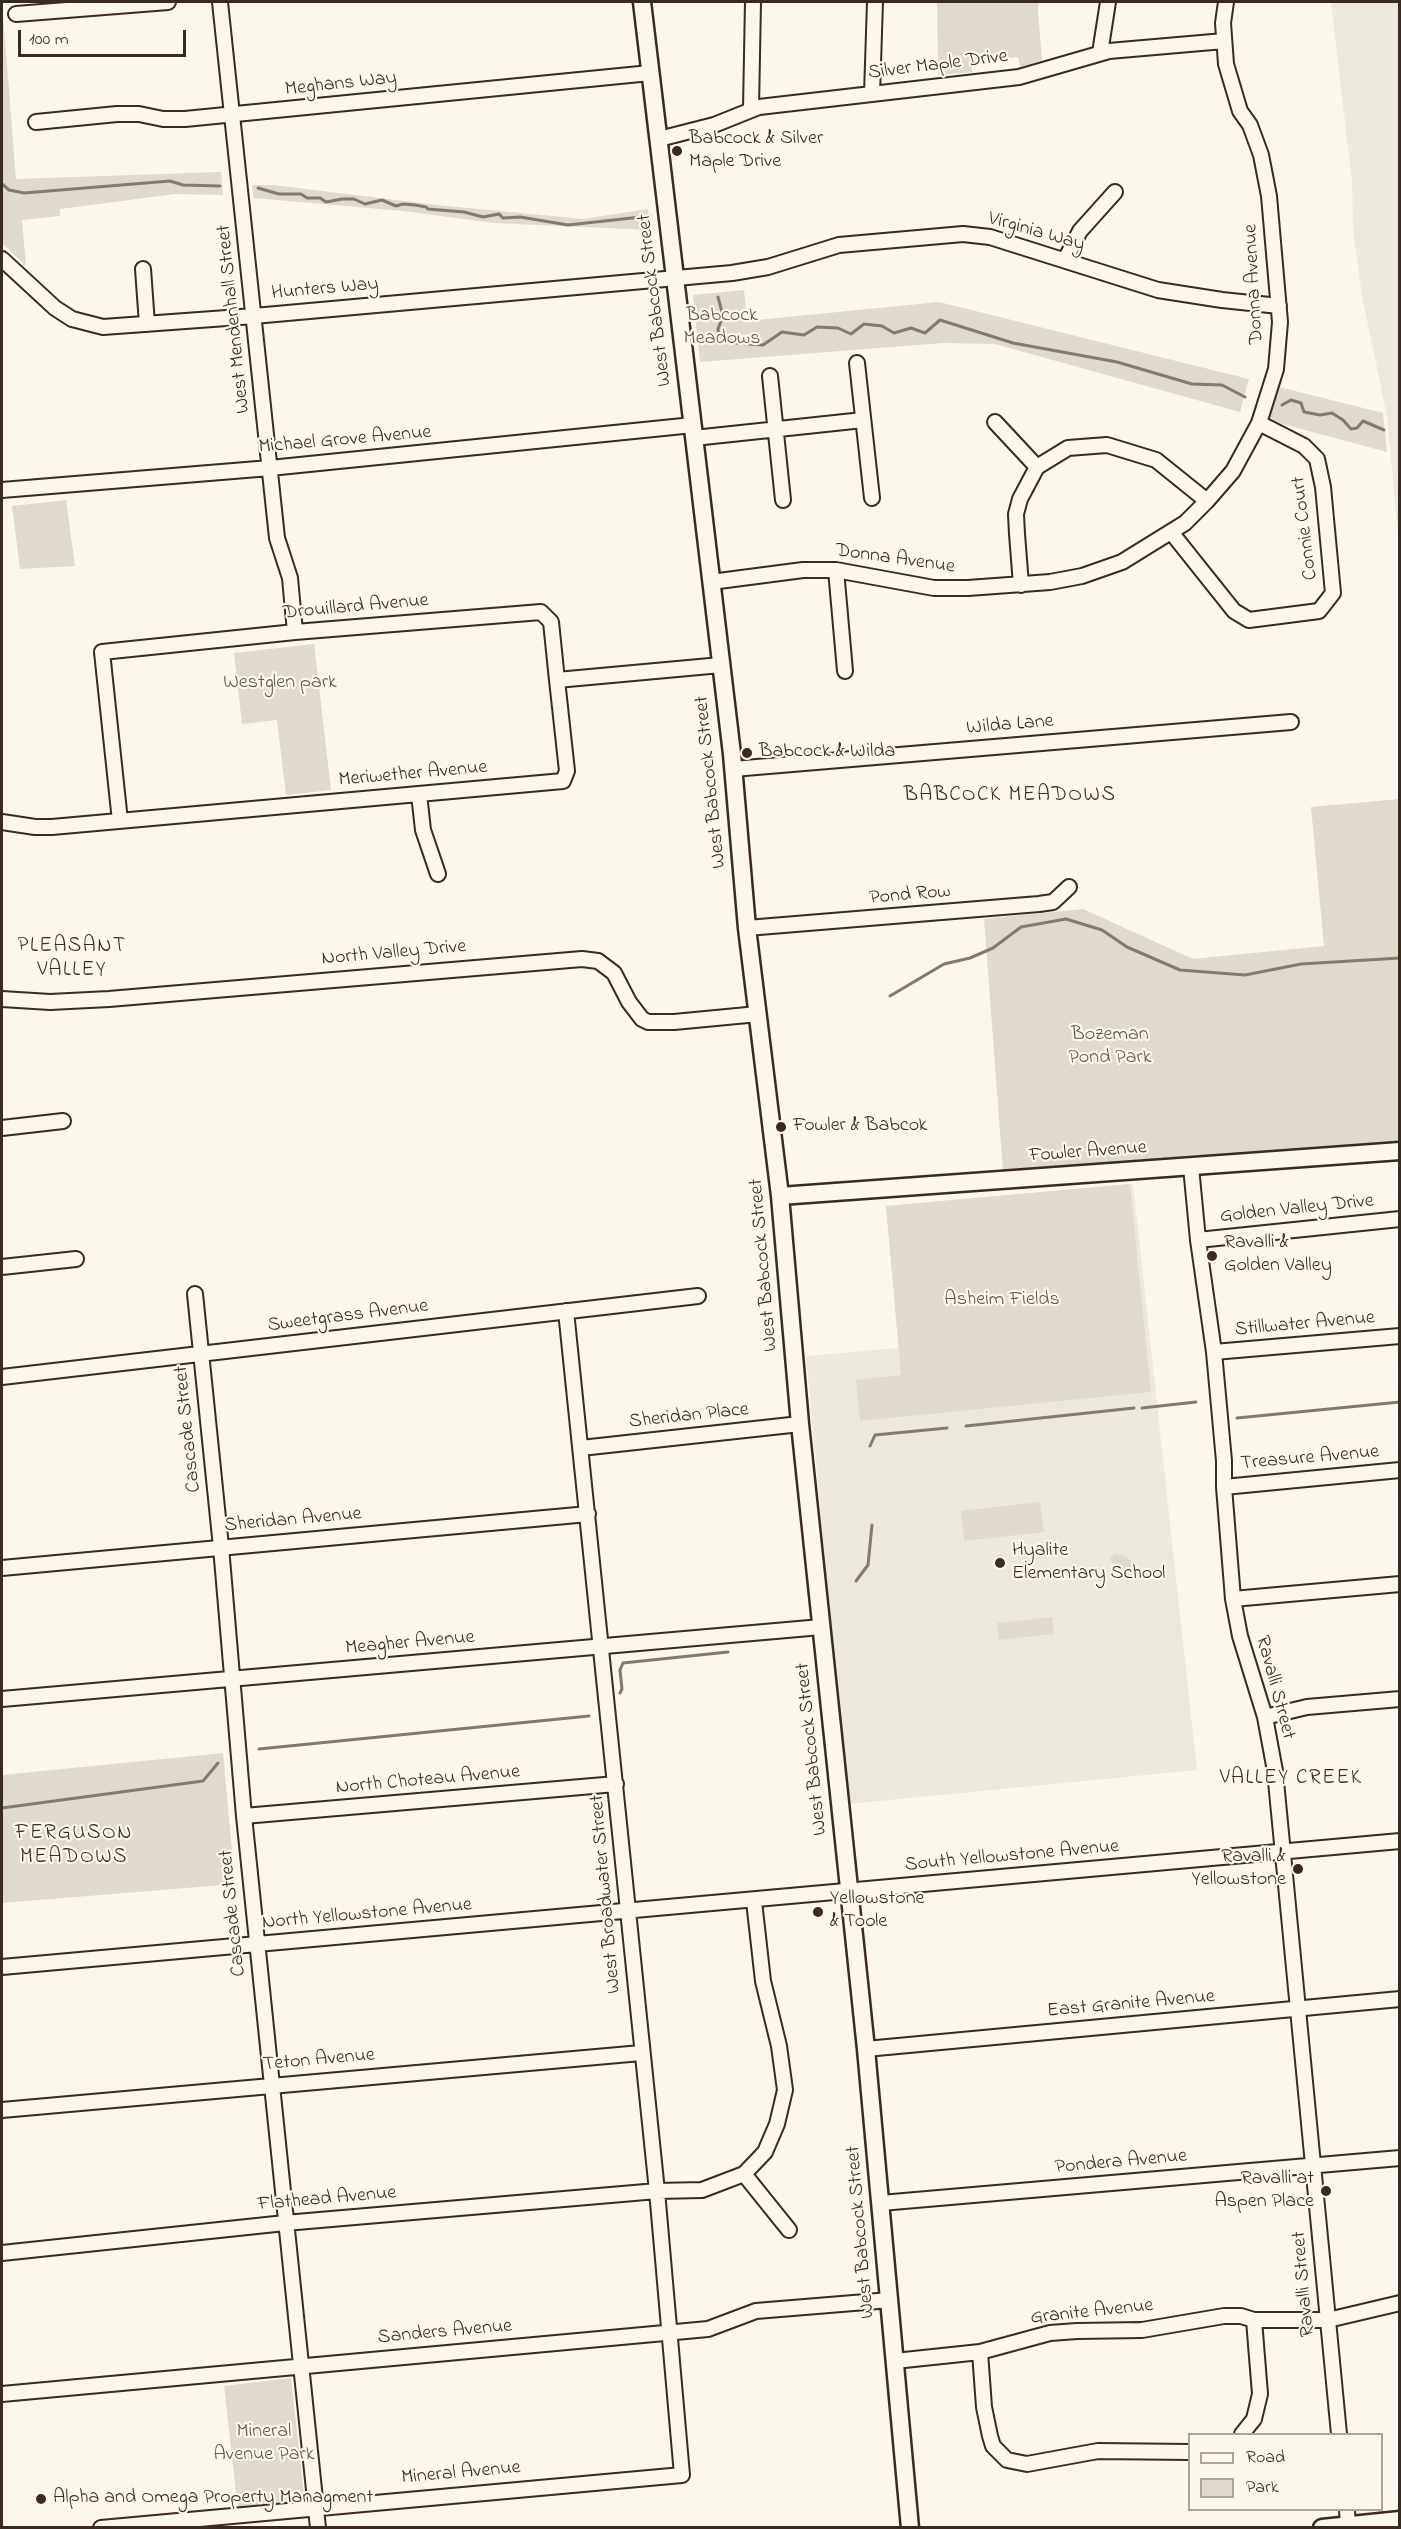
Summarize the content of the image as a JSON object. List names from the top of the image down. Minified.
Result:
{"streets":{"street":["Silver Maple Drive","Meghans Way","Virginia Way","Donna Avenue","Hunters Way","West Babcock Street","West Mendenhall Street","Michael Grove Avenue","Connie Court","Drouillard Avenue","Wilda Lane","Meriwether Avenue","Pond Row","North Valley Drive","Fowler Avenue","Golden Valley Drive","Sweetgrass Avenue","Stillwater Avenue","Sheridan Place","Cascade Street","Treasure Avenue","Sheridan Avenue","Meagher Avenue","Ravalli Street","North Choteau Avenue","South Yellowstone Avenue","West Broadwater Street","North Yellowstone Avenue","East Granite Avenue","Teton Avenue","Pondera Avenue","Flathead Avenue","Granite Avenue","Sanders Avenue","Mineral Avenue"]},"crossings":[["Silver Maple Drive","Donna Avenue"],["Silver Maple Drive","West Babcock Street"],["Meghans Way","West Babcock Street"],["Meghans Way","West Mendenhall Street"],["Virginia Way","Donna Avenue"],["Virginia Way","Hunters Way"],["Virginia Way","West Babcock Street"],["Donna Avenue","West Babcock Street"],["Donna Avenue","Connie Court"],["Hunters Way","West Babcock Street"],["Hunters Way","West Mendenhall Street"],["West Babcock Street","Michael Grove Avenue"],["West Babcock Street","Wilda Lane"],["West Babcock Street","Pond Row"],["West Babcock Street","North Valley Drive"],["West Babcock Street","Fowler Avenue"],["West Babcock Street","Sheridan Place"],["West Babcock Street","Meagher Avenue"],["West Babcock Street","South Yellowstone Avenue"],["West Babcock Street","East Granite Avenue"],["West Babcock Street","Pondera Avenue"],["West Babcock Street","Granite Avenue"],["West Babcock Street","Sanders Avenue"],["West Mendenhall Street","Michael Grove Avenue"],["West Mendenhall Street","Drouillard Avenue"],["Drouillard Avenue","Meriwether Avenue"],["Fowler Avenue","Ravalli Street"],["Golden Valley Drive","Ravalli Street"],["Sweetgrass Avenue","Cascade Street"],["Sweetgrass Avenue","West Broadwater Street"],["Stillwater Avenue","Ravalli Street"],["Sheridan Place","West Broadwater Street"],["Cascade Street","Sheridan Avenue"],["Cascade Street","Meagher Avenue"],["Cascade Street","North Choteau Avenue"],["Cascade Street","North Yellowstone Avenue"],["Cascade Street","Teton Avenue"],["Cascade Street","Flathead Avenue"],["Cascade Street","Sanders Avenue"],["Cascade Street","Mineral Avenue"],["Treasure Avenue","Ravalli Street"],["Sheridan Avenue","West Broadwater Street"],["Meagher Avenue","West Broadwater Street"],["Ravalli Street","South Yellowstone Avenue"],["Ravalli Street","East Granite Avenue"],["Ravalli Street","Pondera Avenue"],["Ravalli Street","Granite Avenue"],["North Choteau Avenue","West Broadwater Street"],["South Yellowstone Avenue","West Broadwater Street"],["South Yellowstone Avenue","North Yellowstone Avenue"],["West Broadwater Street","North Yellowstone Avenue"],["West Broadwater Street","Teton Avenue"],["West Broadwater Street","Flathead Avenue"],["West Broadwater Street","Sanders Avenue"],["West Broadwater Street","Mineral Avenue"]],"districts":["BABCOCK MEADOWS","PLEASANT VALLEY","VALLEY CREEK","FERGUSON MEADOWS"],"parks":["Babcock Meadows","Westglen park","Bozeman Pond Park","Asheim Fields","Mineral Avenue Park"],"places":["Babcock & Silver Maple Drive","Babcock & Wilda","Fowler & Babcok","Ravalli & Golden Valley","Hyalite Elementary School","Ravalli & Yellowstone","Yellowstone & Toole","Ravalli at Aspen Place","Alpha and Omega Property Managment"],"legend":["Road","Park"],"scale_bar":"100 m"}
